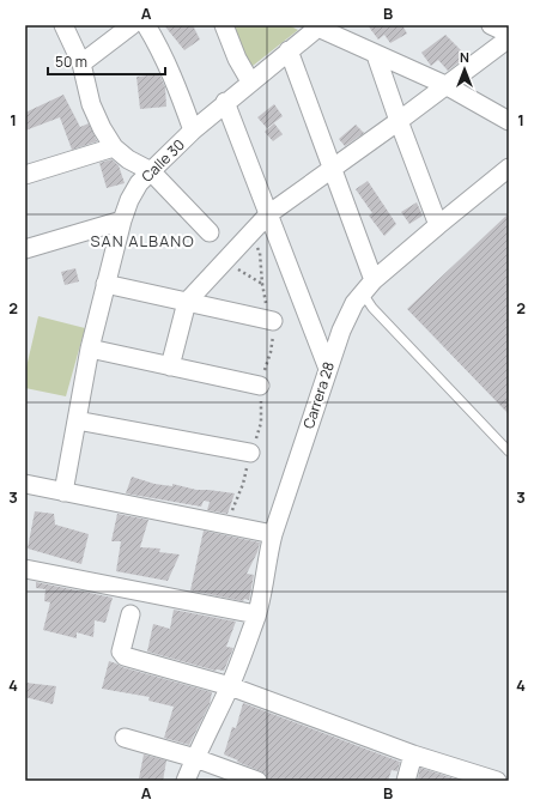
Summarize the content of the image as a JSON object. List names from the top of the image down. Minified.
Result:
{"streets":{"street":["Calle 30","Carrera 28"]},"districts":["SAN ALBANO"],"scale_bar":"50 m","north":"top","grid":{"columns":["A","B"],"rows":["1","2","3","4"]}}
